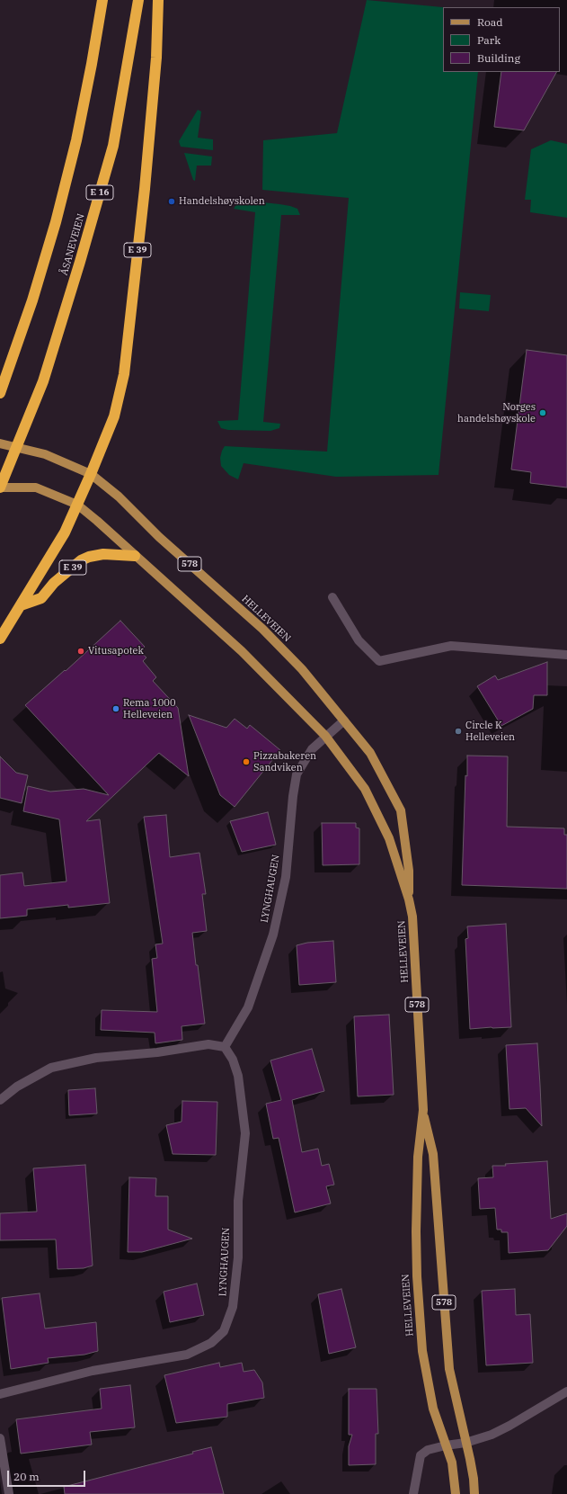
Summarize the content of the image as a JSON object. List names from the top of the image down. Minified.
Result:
{"streets":{"highway":["E 16","ÅSANEVEIEN","E 39"],"main road":["578","HELLEVEIEN"],"street":["LYNGHAUGEN"]},"crossings":[["ÅSANEVEIEN","HELLEVEIEN"],["E 39","HELLEVEIEN"],["HELLEVEIEN","LYNGHAUGEN"]],"places":["Handelshøyskolen","Norges handelshøyskole","Vitusapotek","Rema 1000 Helleveien","Circle K Helleveien","Pizzabakeren Sandviken"],"legend":["Road","Park","Building"],"scale_bar":"20 m"}
